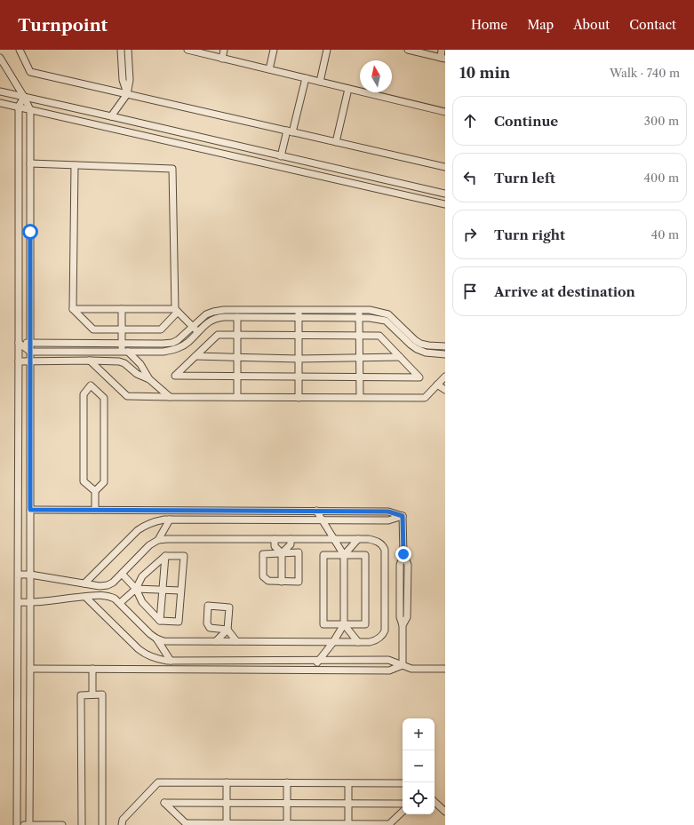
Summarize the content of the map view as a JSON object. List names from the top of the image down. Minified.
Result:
{"north":"top","page":{"header":"Turnpoint","nav":["Home","Map","About","Contact"],"heading":["10 min","Walk · 740 m"],"list":[["Continue","300 m"],["Turn left","400 m"],["Turn right","40 m"],"Arrive at destination"],"map_buttons":["+","−"]}}
